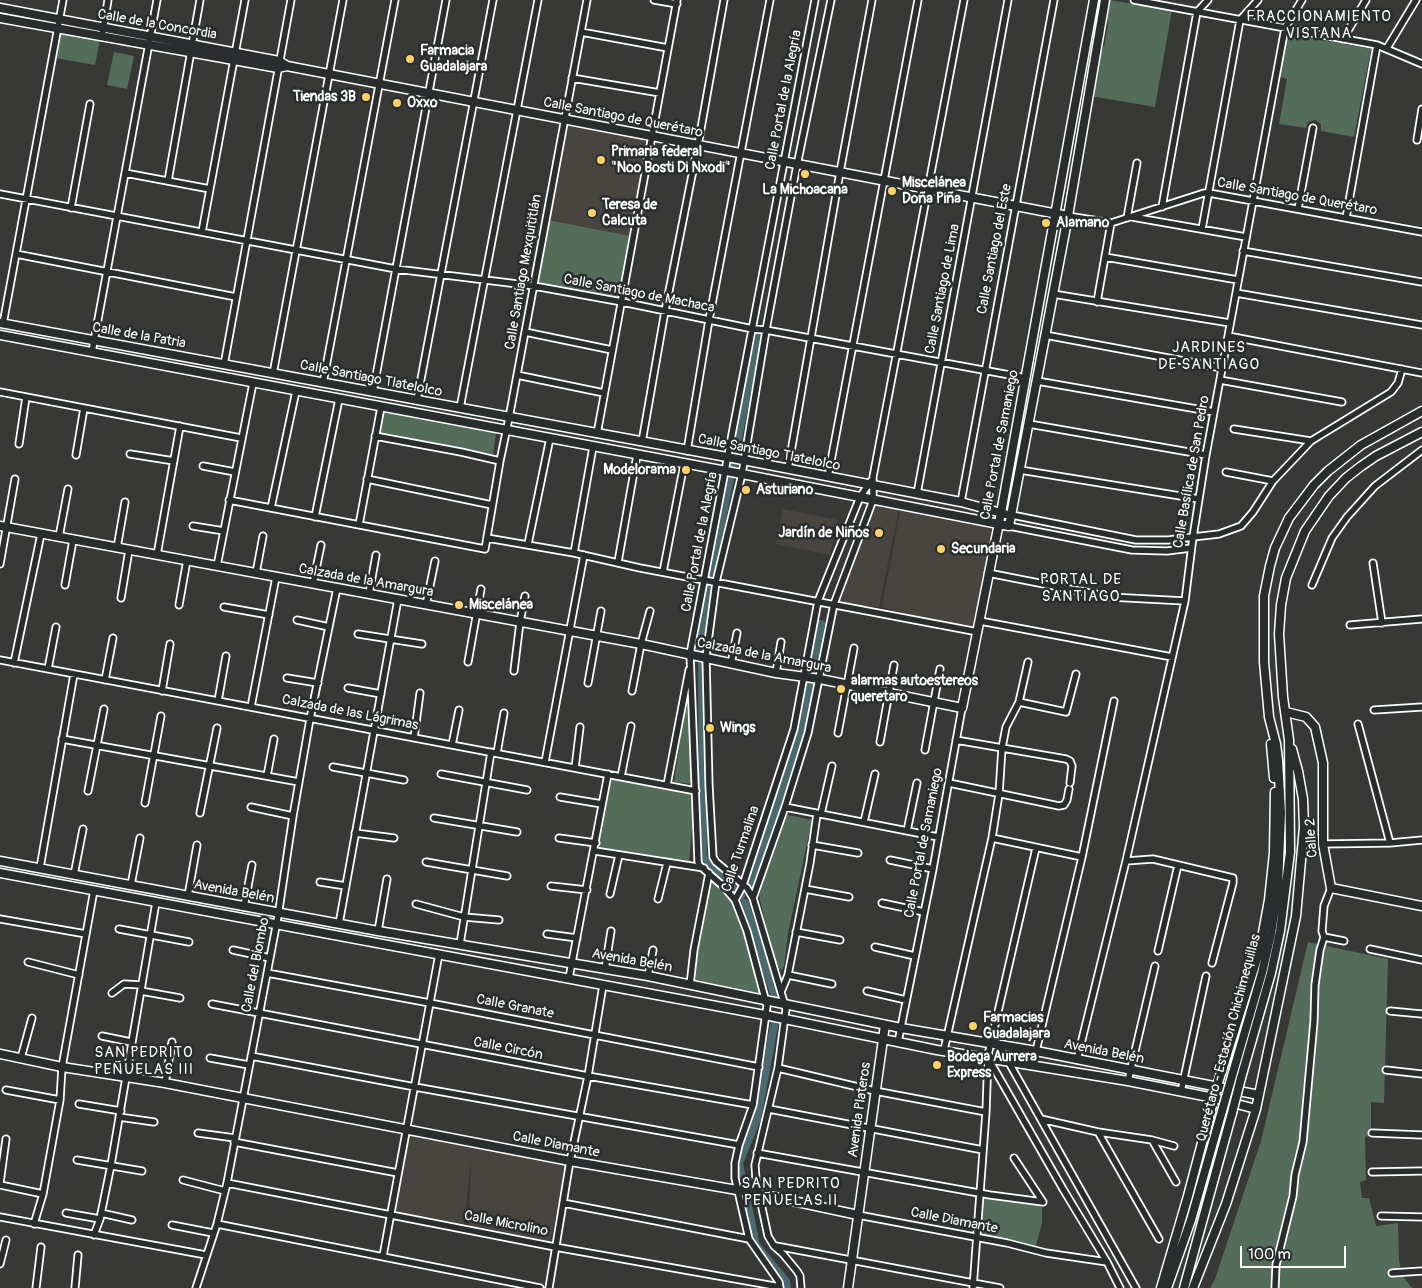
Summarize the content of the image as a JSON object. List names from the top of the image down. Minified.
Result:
{"streets":{"street":["Calle de la Concordia","Calle Portal de la Alegría","Calle Santiago de Querétaro","Calle Santiago del Este","Calle Santiago Mexquititlán","Calle Santiago de Lima","Calle Santiago de Machaca","Calle de la Patria","Calle Santiago Tlatelolco","Calle Portal de Samaniego","Calle Basílica de San Pedro","Calzada de la Amargura","Calzada de las Lágrimas","Calle 2","Calle Turmalina","Avenida Belén","Calle del Biombo","Calle Granate","Querétaro - Estación Chichimequillas","Calle Circón","Avenida Plateros","Calle Diamante","Calle Microlino"]},"crossings":[["Calle de la Concordia","Calle Santiago de Querétaro"],["Calle Portal de la Alegría","Calle Santiago de Querétaro"],["Calle Portal de la Alegría","Calle Santiago de Machaca"],["Calle Portal de la Alegría","Calle Santiago Tlatelolco"],["Calle Portal de la Alegría","Calzada de la Amargura"],["Calle Portal de la Alegría","Calzada de las Lágrimas"],["Calle Portal de la Alegría","Calle Turmalina"],["Calle Santiago de Querétaro","Calle Santiago del Este"],["Calle Santiago de Querétaro","Calle Santiago Mexquititlán"],["Calle Santiago de Querétaro","Calle Santiago de Lima"],["Calle Santiago de Querétaro","Calle Portal de Samaniego"],["Calle Santiago de Querétaro","Calle Basílica de San Pedro"],["Calle Santiago de Querétaro","Calle Turmalina"],["Calle Santiago del Este","Calle Santiago de Machaca"],["Calle Santiago del Este","Calle Santiago Tlatelolco"],["Calle Santiago Mexquititlán","Calle Santiago de Machaca"],["Calle Santiago Mexquititlán","Calle Santiago Tlatelolco"],["Calle Santiago de Lima","Calle Santiago de Machaca"],["Calle Santiago de Lima","Calle Santiago Tlatelolco"],["Calle Santiago de Machaca","Calle Portal de Samaniego"],["Calle Santiago de Machaca","Calle Turmalina"],["Calle de la Patria","Calle Santiago Tlatelolco"],["Calle Santiago Tlatelolco","Calle Portal de Samaniego"],["Calle Santiago Tlatelolco","Calle Basílica de San Pedro"],["Calle Santiago Tlatelolco","Calle Turmalina"],["Calle Portal de Samaniego","Calzada de la Amargura"],["Calle Portal de Samaniego","Avenida Belén"],["Calle Basílica de San Pedro","Avenida Belén"],["Calzada de la Amargura","Calzada de las Lágrimas"],["Calzada de la Amargura","Calle Turmalina"],["Calzada de la Amargura","Calle del Biombo"],["Calzada de las Lágrimas","Calle del Biombo"],["Calle 2","Querétaro - Estación Chichimequillas"],["Calle Turmalina","Avenida Belén"],["Calle Turmalina","Calle Granate"],["Calle Turmalina","Calle Circón"],["Calle Turmalina","Calle Diamante"],["Calle Turmalina","Calle Microlino"],["Avenida Belén","Calle del Biombo"],["Avenida Belén","Avenida Plateros"],["Calle del Biombo","Calle Granate"],["Calle del Biombo","Calle Circón"],["Calle del Biombo","Calle Diamante"],["Calle del Biombo","Calle Microlino"],["Avenida Plateros","Calle Diamante"]],"districts":["FRACCIONAMIENTO VISTANA","JARDINES DE SANTIAGO","PORTAL DE SANTIAGO","SAN PEDRITO PEÑUELAS III","SAN PEDRITO PEÑUELAS II"],"places":["Farmacia Guadalajara","Tiendas 3B","Oxxo","Primaria federal \"Noo Bosti Di Nxodi\"","La Michoacana","Miscelánea Doña Piña","Teresa de Calcuta","Alamano","Modelorama","Asturiano","Jardín de Niños","Secundaria","Miscelánea","alarmas autoestereos queretaro","Wings","Farmacias Guadalajara","Bodega Aurrera Express"],"scale_bar":"100 m"}
